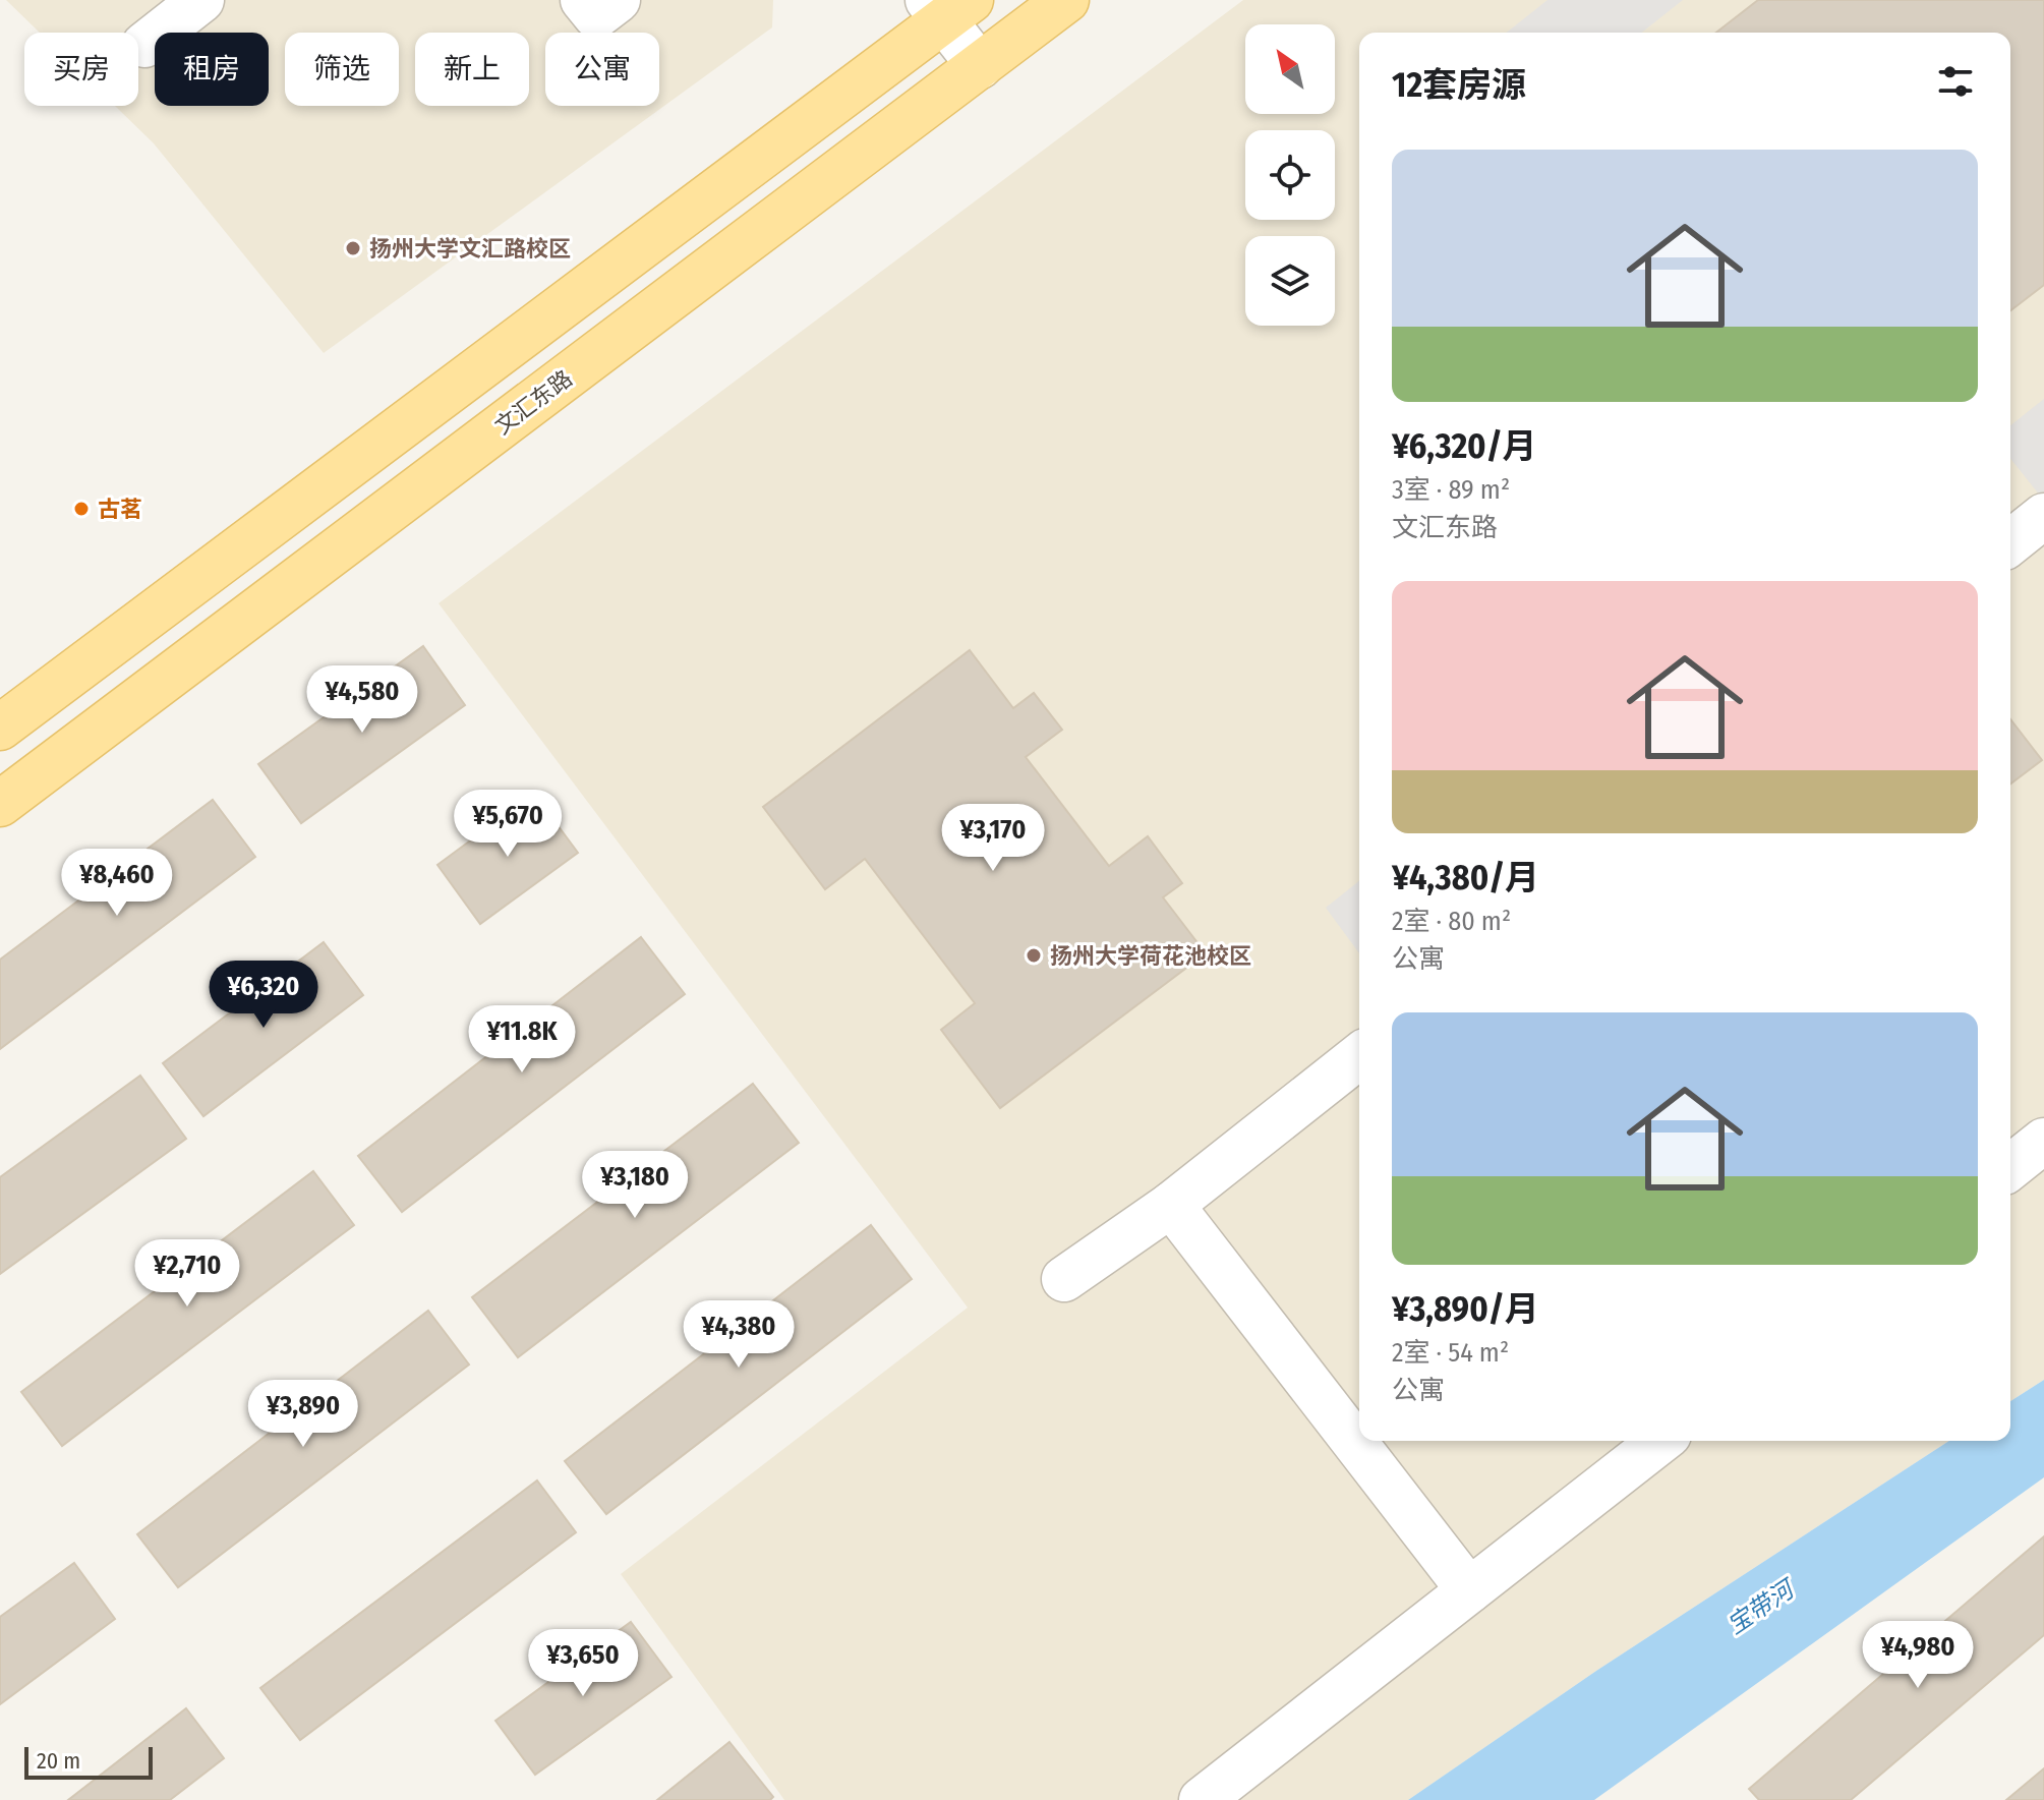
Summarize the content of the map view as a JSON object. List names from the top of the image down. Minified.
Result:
{"streets":{"main road":["文汇东路"]},"water":["宝带河"],"places":["扬州大学文汇路校区","古茗","扬州大学荷花池校区"],"scale_bar":"20 m","north":"top left","page":{"chip":["买房","租房","筛选","新上","公寓"],"heading":"12套房源","list":[{"name":"¥6,320/月","note":"3室 · 89 m² · 文汇东路"},{"name":"¥4,380/月","note":"2室 · 80 m² · 公寓"},{"name":"¥3,890/月","note":"2室 · 54 m² · 公寓"}],"price":["¥4,580","¥5,670","¥3,170","¥8,460","¥6,320","¥11.8K","¥3,180","¥2,710","¥4,380","¥3,890","¥4,980","¥3,650"],"scale":"20 m"}}
